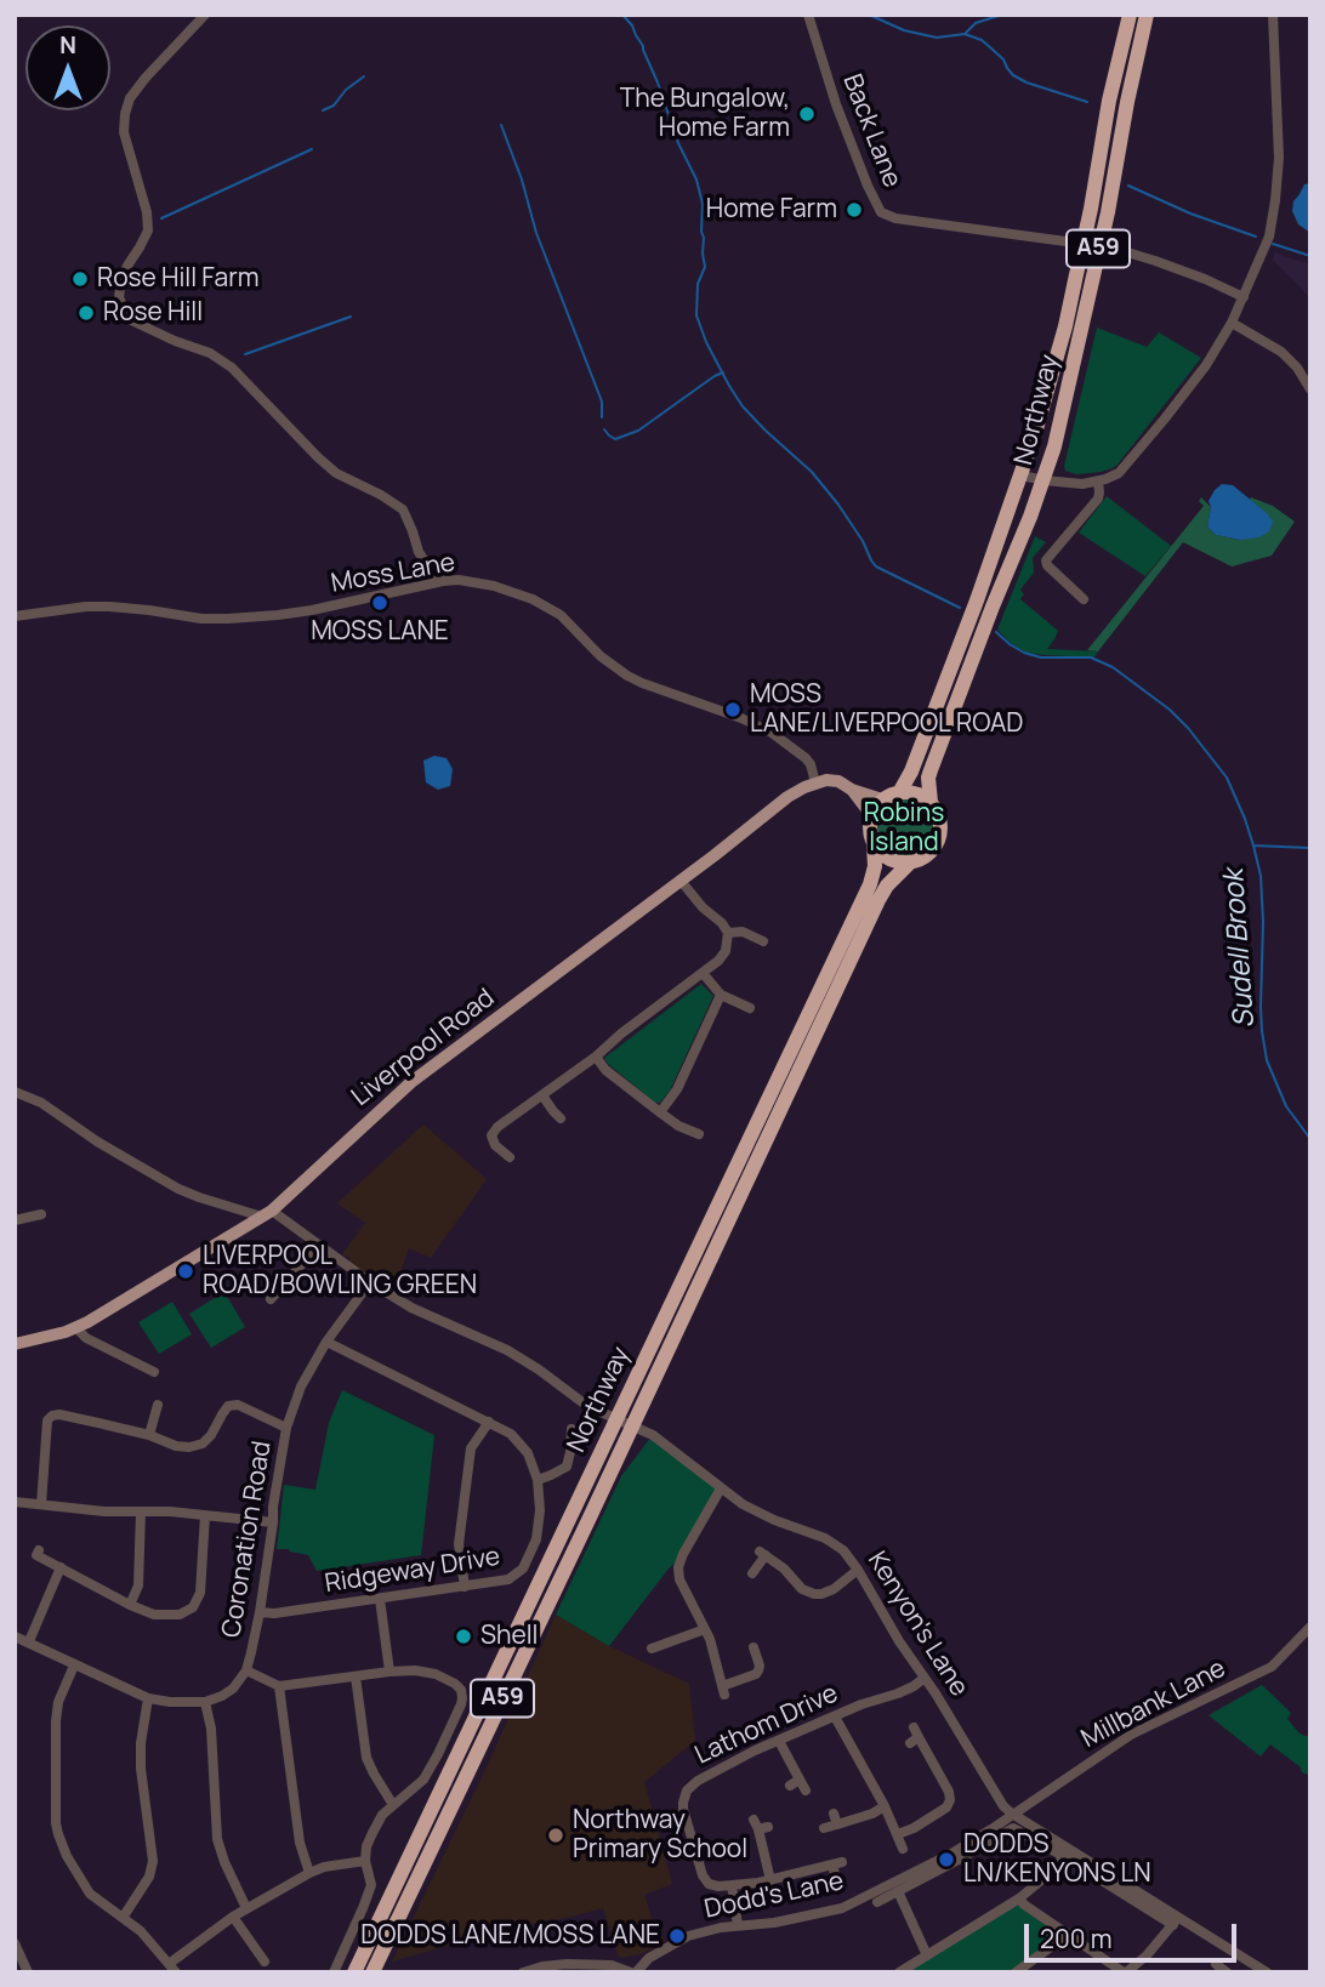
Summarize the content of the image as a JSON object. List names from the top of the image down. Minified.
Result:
{"streets":{"highway":["A59","Northway"],"main road":["Liverpool Road"],"street":["Back Lane","Moss Lane","Coronation Road","Ridgeway Drive","Kenyon's Lane","Millbank Lane","Lathom Drive","Dodd's Lane"]},"crossings":[["Back Lane","Northway"],["A59","Northway"],["Northway","Kenyon's Lane"],["Moss Lane","Liverpool Road"],["Liverpool Road","Kenyon's Lane"],["Coronation Road","Ridgeway Drive"],["Coronation Road","Kenyon's Lane"],["Kenyon's Lane","Millbank Lane"],["Kenyon's Lane","Lathom Drive"],["Kenyon's Lane","Dodd's Lane"],["Millbank Lane","Dodd's Lane"]],"water":["Sudell Brook"],"parks":["Robins Island"],"places":["The Bungalow, Home Farm","Home Farm","Rose Hill Farm","Rose Hill","MOSS LANE","MOSS LANE/LIVERPOOL ROAD","LIVERPOOL ROAD/BOWLING GREEN","Shell","Northway Primary School","DODDS LN/KENYONS LN","DODDS LANE/MOSS LANE"],"scale_bar":"200 m","north":"top"}
